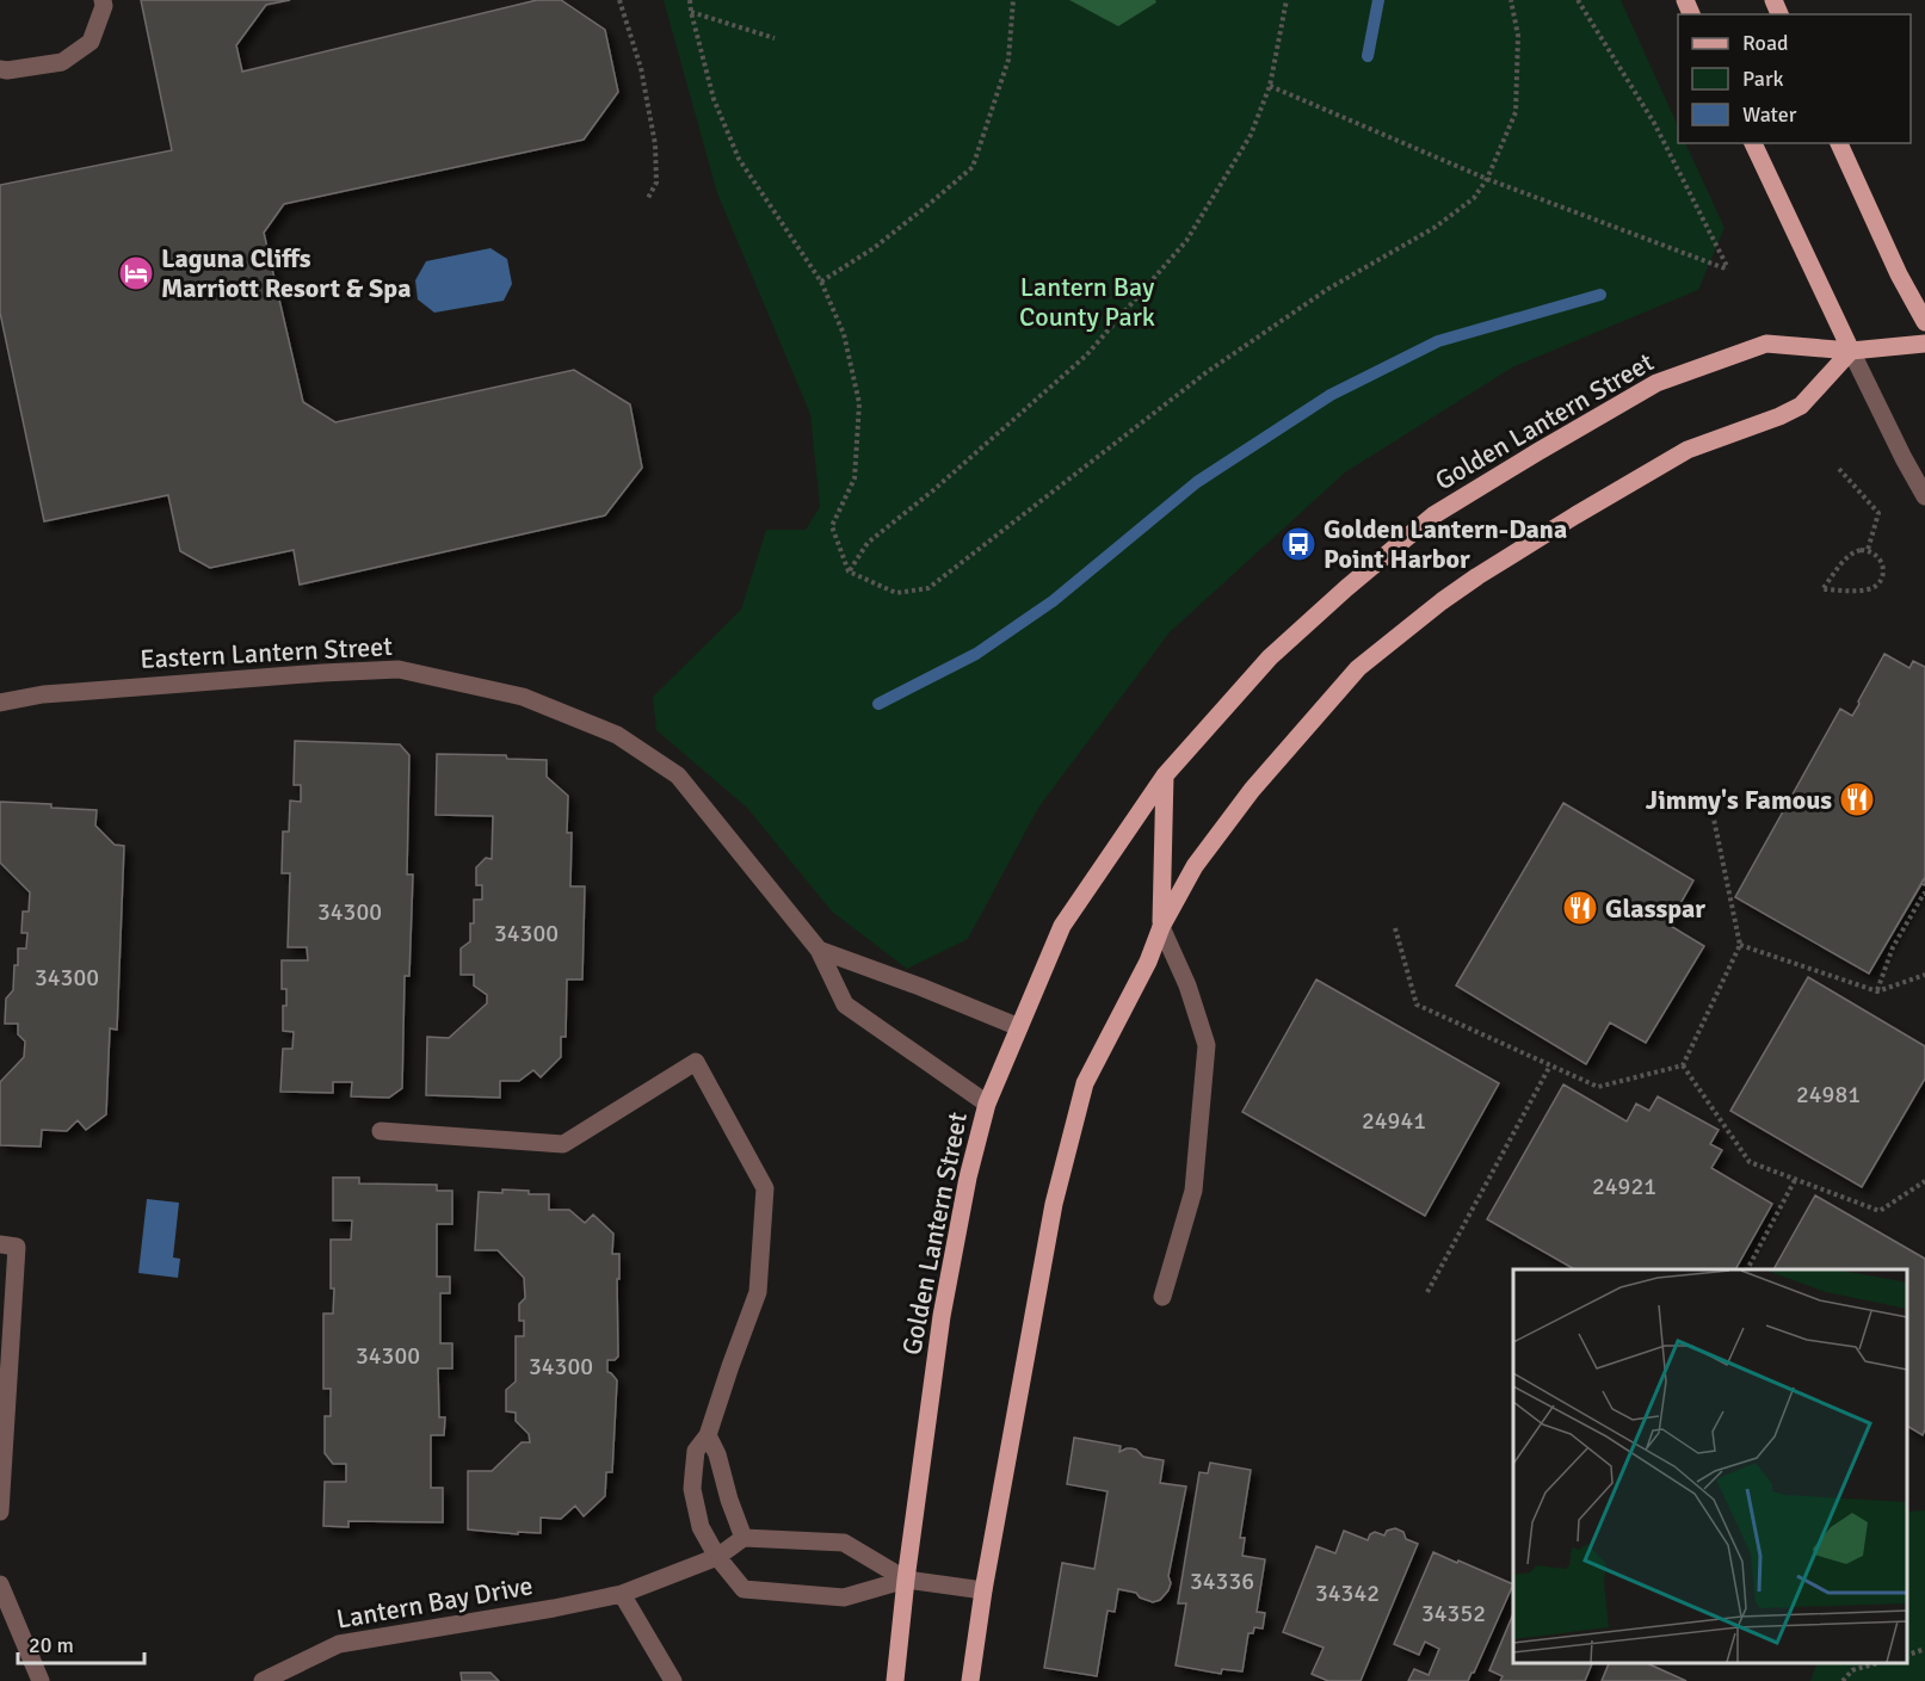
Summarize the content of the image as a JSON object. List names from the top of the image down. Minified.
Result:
{"streets":{"main road":["Golden Lantern Street"],"street":["Eastern Lantern Street","Lantern Bay Drive"]},"crossings":[["Golden Lantern Street","Eastern Lantern Street"]],"parks":["Lantern Bay County Park"],"places":{"hotel":["Laguna Cliffs Marriott Resort & Spa"],"bus stop":["Golden Lantern-Dana Point Harbor"],"restaurant":["Jimmy's Famous","Glasspar"]},"house_numbers":["34300","34300","34300","24981","24941","24921","34300","34300","34336","34342","34352"],"legend":["Road","Park","Water"],"scale_bar":"20 m"}
